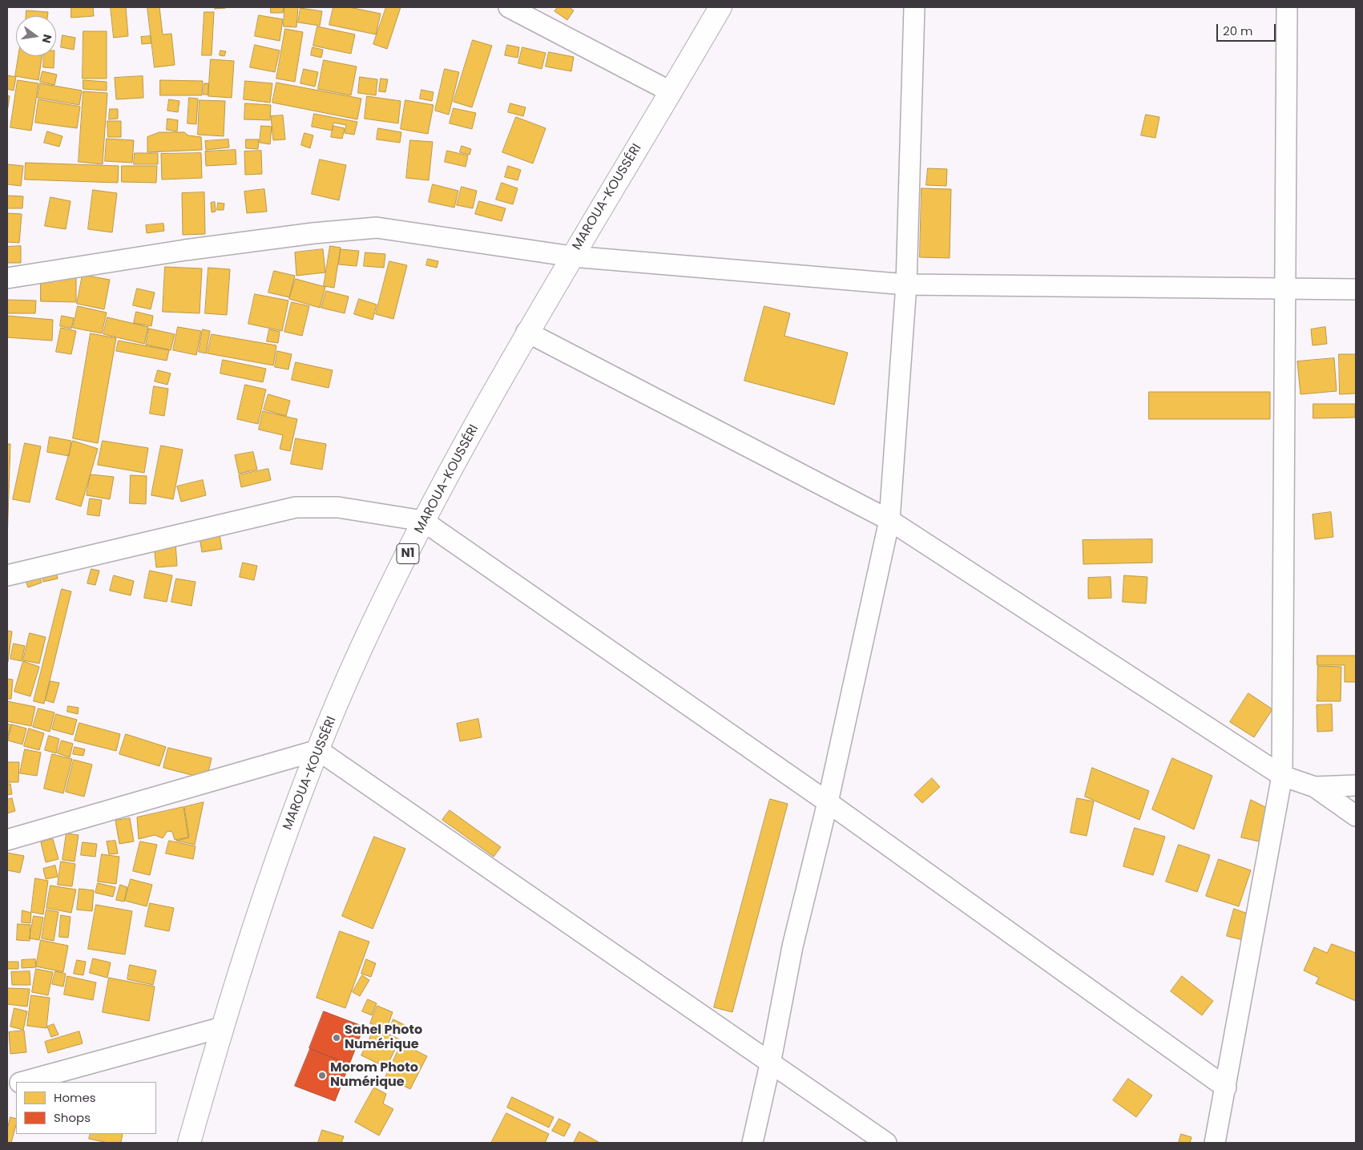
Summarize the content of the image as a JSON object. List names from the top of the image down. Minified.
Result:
{"streets":{"highway":["MAROUA-KOUSSÉRI","N1"]},"places":["Sahel Photo Numérique","Morom Photo Numérique"],"legend":["Homes","Shops"],"scale_bar":"20 m","north":"right"}
